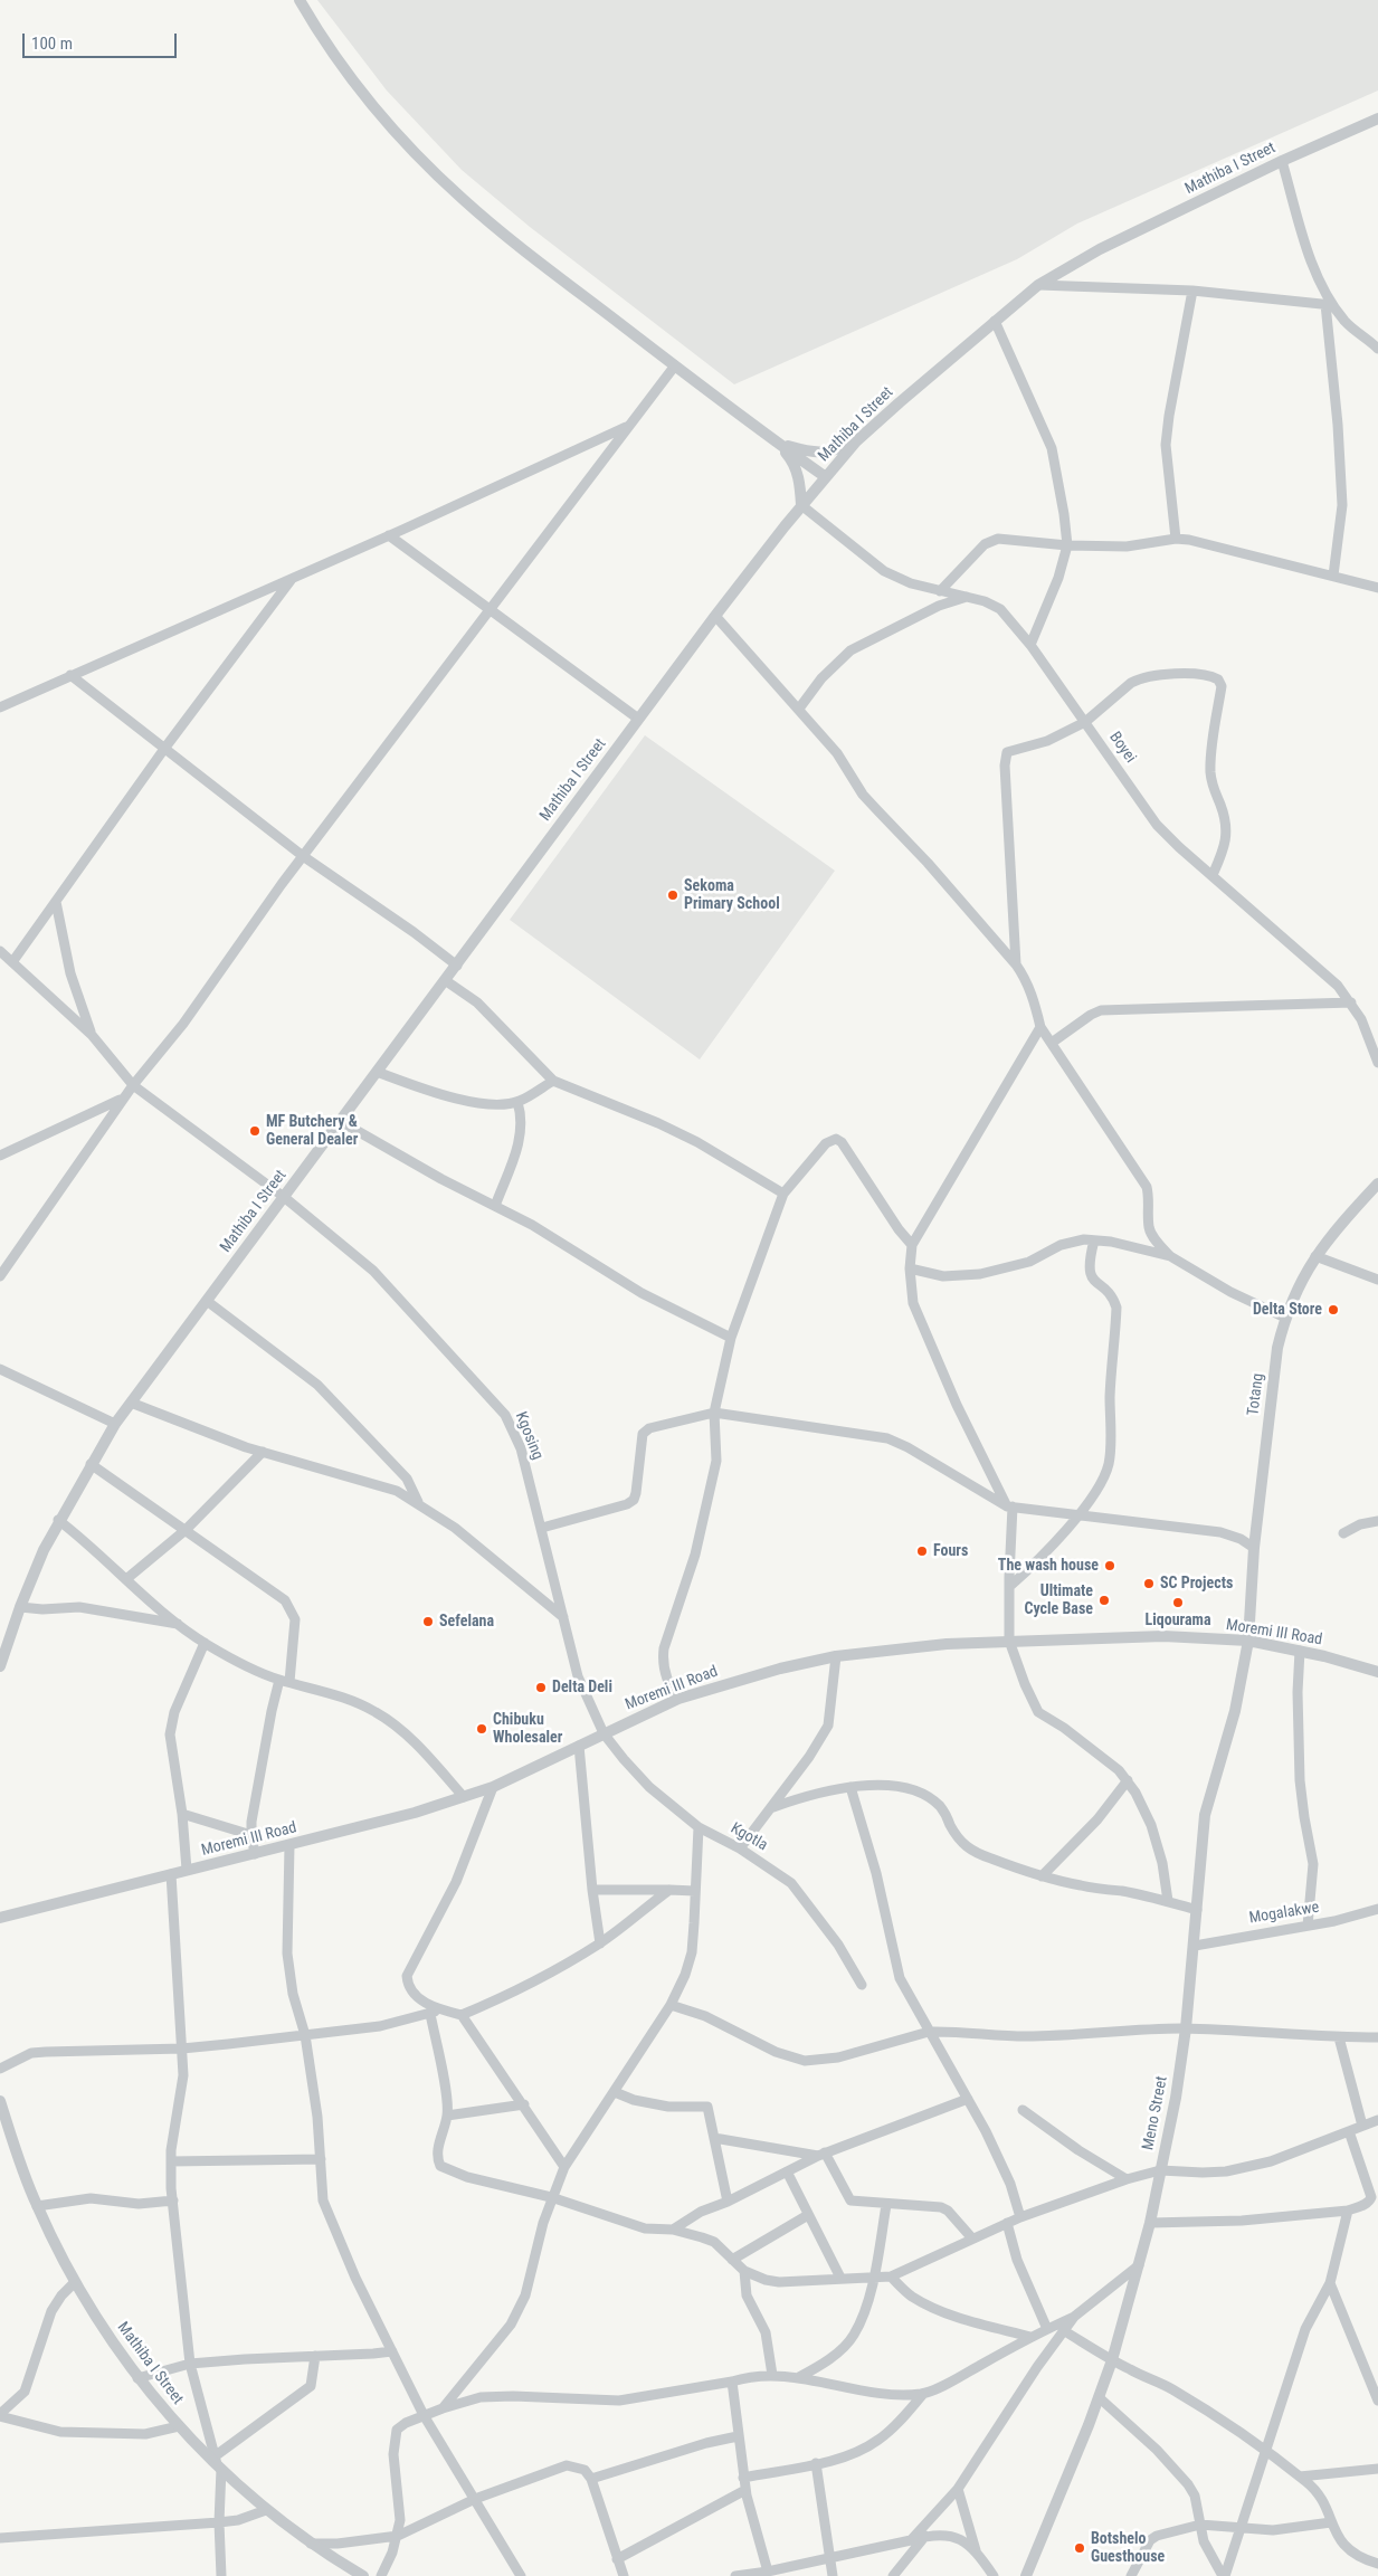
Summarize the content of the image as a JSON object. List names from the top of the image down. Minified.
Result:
{"streets":{"street":["Mathiba I Street","Boyei","Totang","Kgosing","Moremi III Road","Kgotla","Mogalakwe","Meno Street"]},"crossings":[["Mathiba I Street","Boyei"],["Mathiba I Street","Kgosing"],["Totang","Moremi III Road"],["Totang","Meno Street"],["Kgosing","Moremi III Road"],["Kgosing","Kgotla"],["Moremi III Road","Kgotla"],["Moremi III Road","Meno Street"],["Mogalakwe","Meno Street"]],"places":["Sekoma Primary School","MF Butchery & General Dealer","Delta Store","Fours","The wash house","SC Projects","Ultimate Cycle Base","Liqourama","Sefelana","Delta Deli","Chibuku Wholesaler","Botshelo Guesthouse"],"scale_bar":"100 m"}
